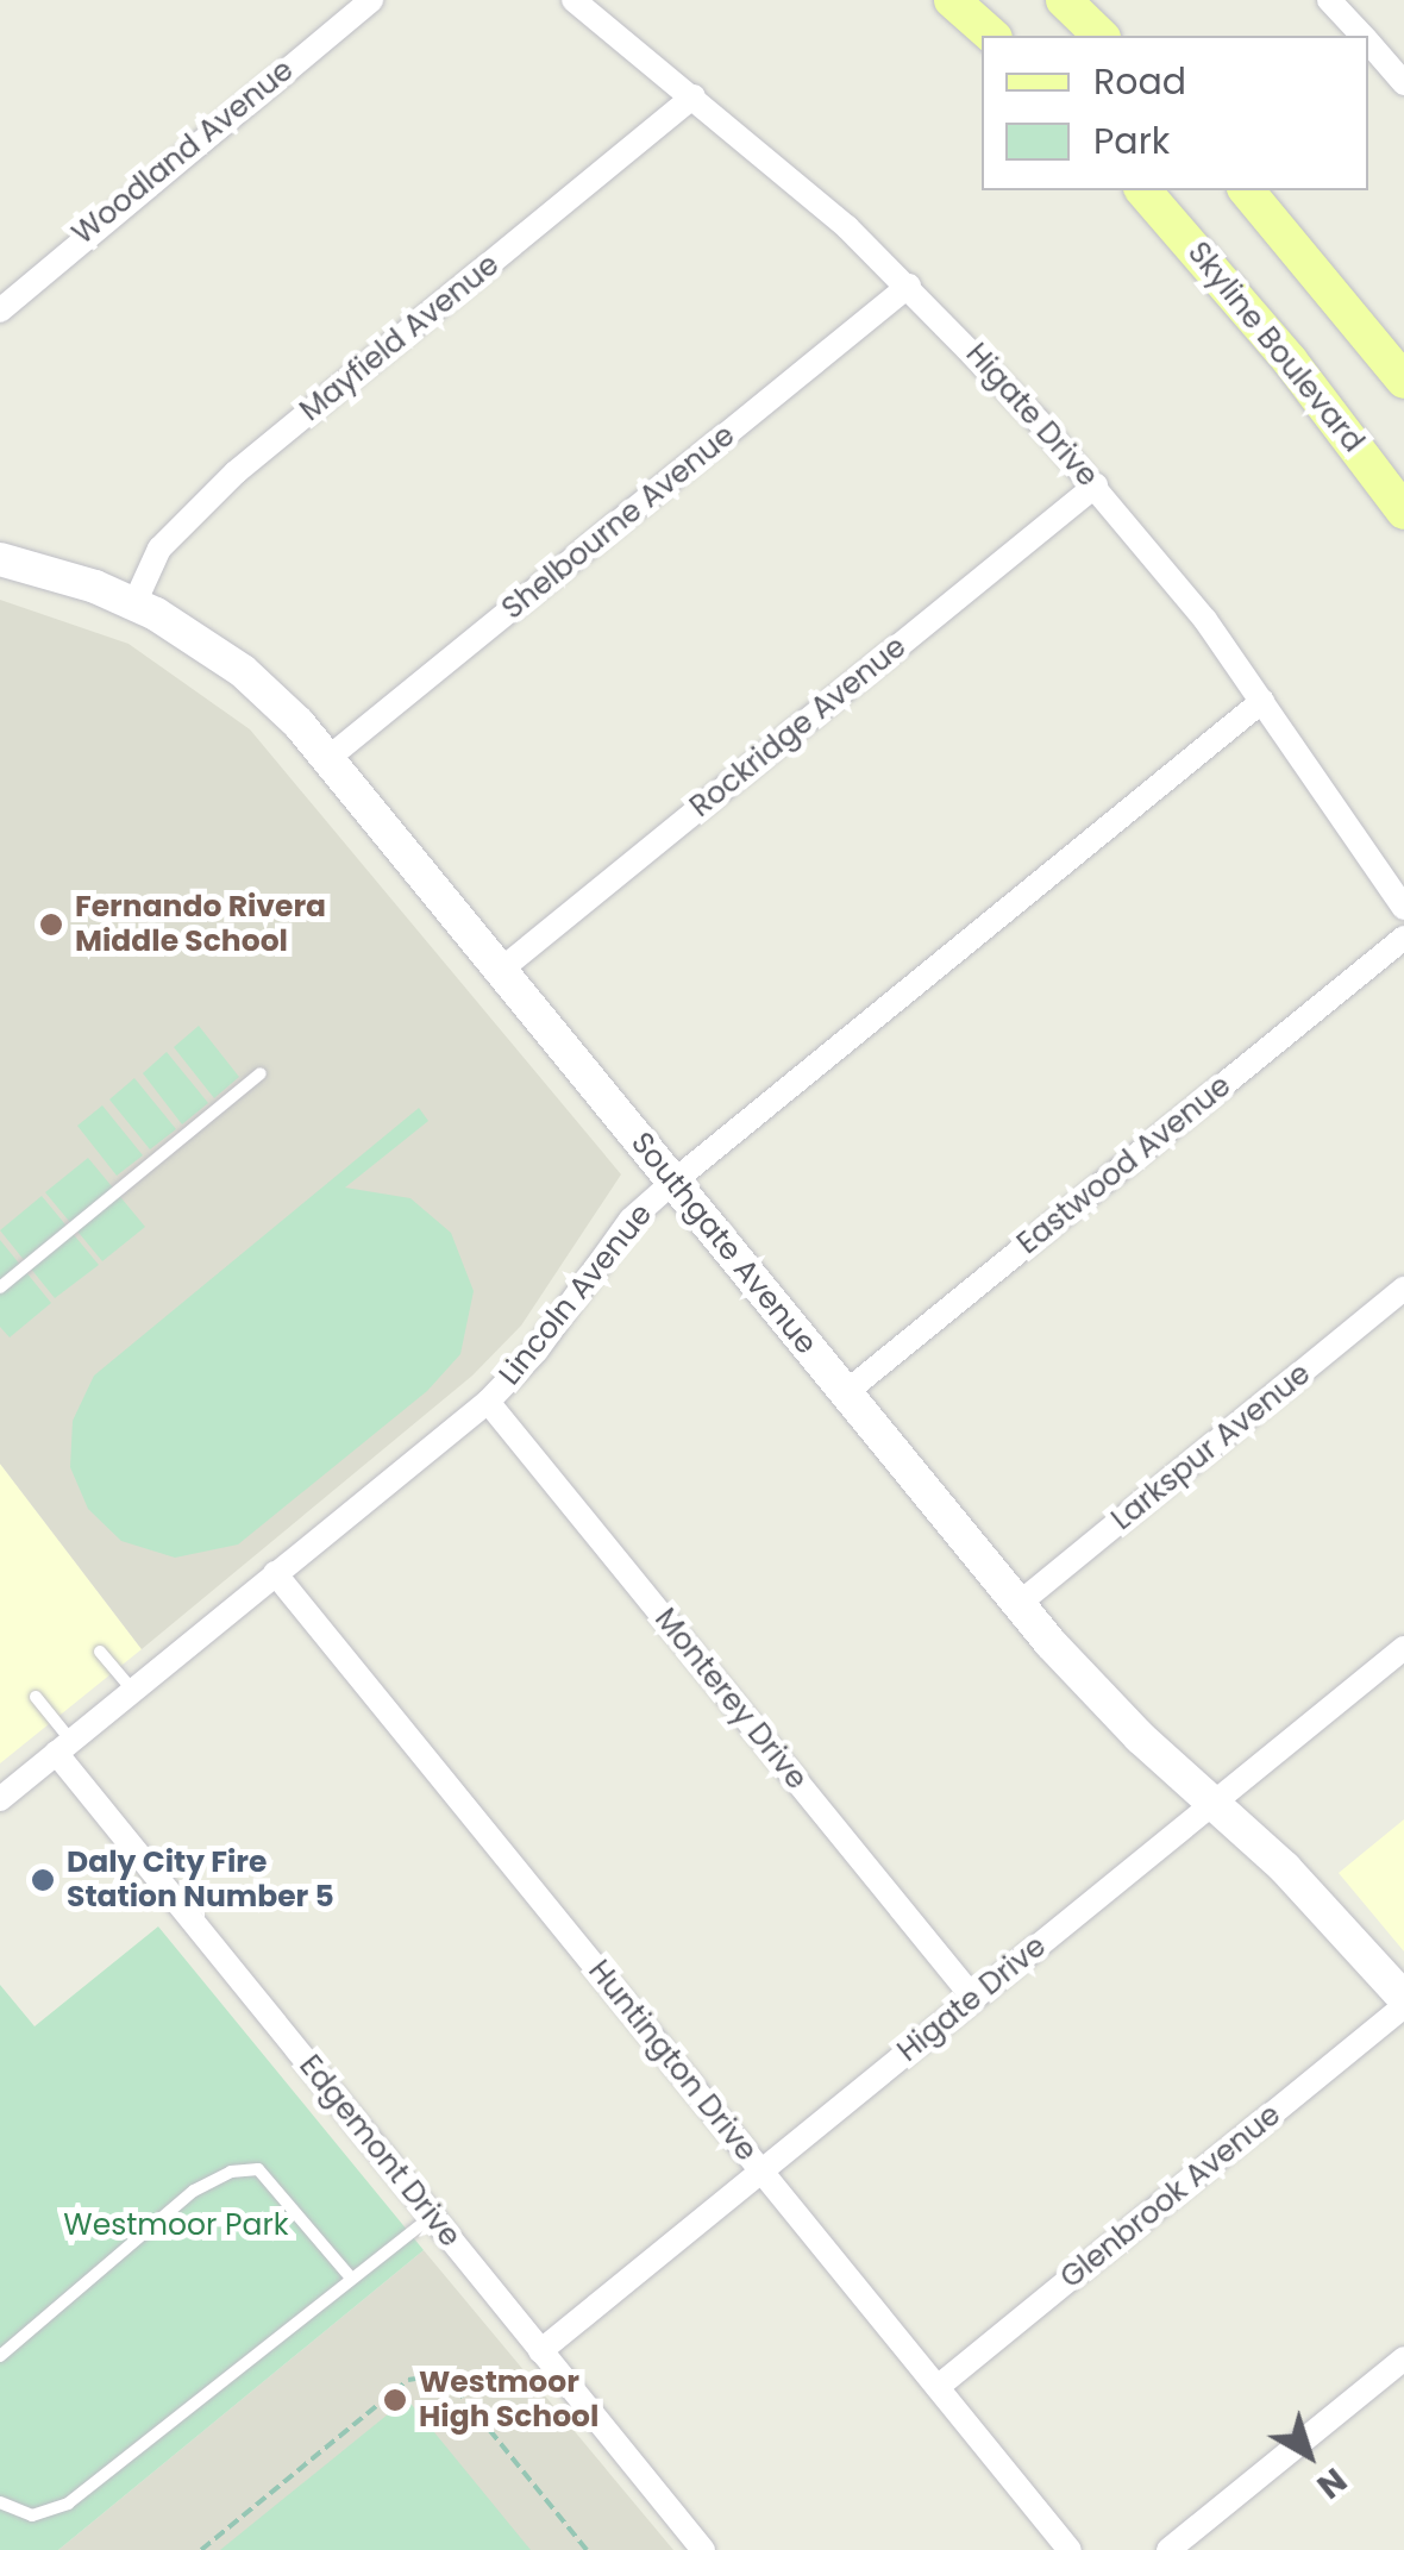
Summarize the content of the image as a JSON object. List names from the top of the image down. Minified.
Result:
{"streets":{"main road":["Skyline Boulevard"],"street":["Woodland Avenue","Mayfield Avenue","Higate Drive","Shelbourne Avenue","Rockridge Avenue","Eastwood Avenue","Southgate Avenue","Lincoln Avenue","Larkspur Avenue","Monterey Drive","Huntington Drive","Edgemont Drive","Glenbrook Avenue"]},"crossings":[["Mayfield Avenue","Higate Drive"],["Mayfield Avenue","Southgate Avenue"],["Higate Drive","Shelbourne Avenue"],["Higate Drive","Rockridge Avenue"],["Higate Drive","Southgate Avenue"],["Higate Drive","Lincoln Avenue"],["Higate Drive","Monterey Drive"],["Higate Drive","Huntington Drive"],["Higate Drive","Edgemont Drive"],["Shelbourne Avenue","Southgate Avenue"],["Rockridge Avenue","Southgate Avenue"],["Eastwood Avenue","Southgate Avenue"],["Southgate Avenue","Lincoln Avenue"],["Southgate Avenue","Larkspur Avenue"],["Southgate Avenue","Glenbrook Avenue"],["Lincoln Avenue","Monterey Drive"],["Lincoln Avenue","Huntington Drive"],["Lincoln Avenue","Edgemont Drive"],["Huntington Drive","Glenbrook Avenue"]],"parks":["Westmoor Park"],"places":["Fernando Rivera Middle School","Daly City Fire Station Number 5","Westmoor High School"],"legend":["Road","Park"],"north":"bottom right"}
